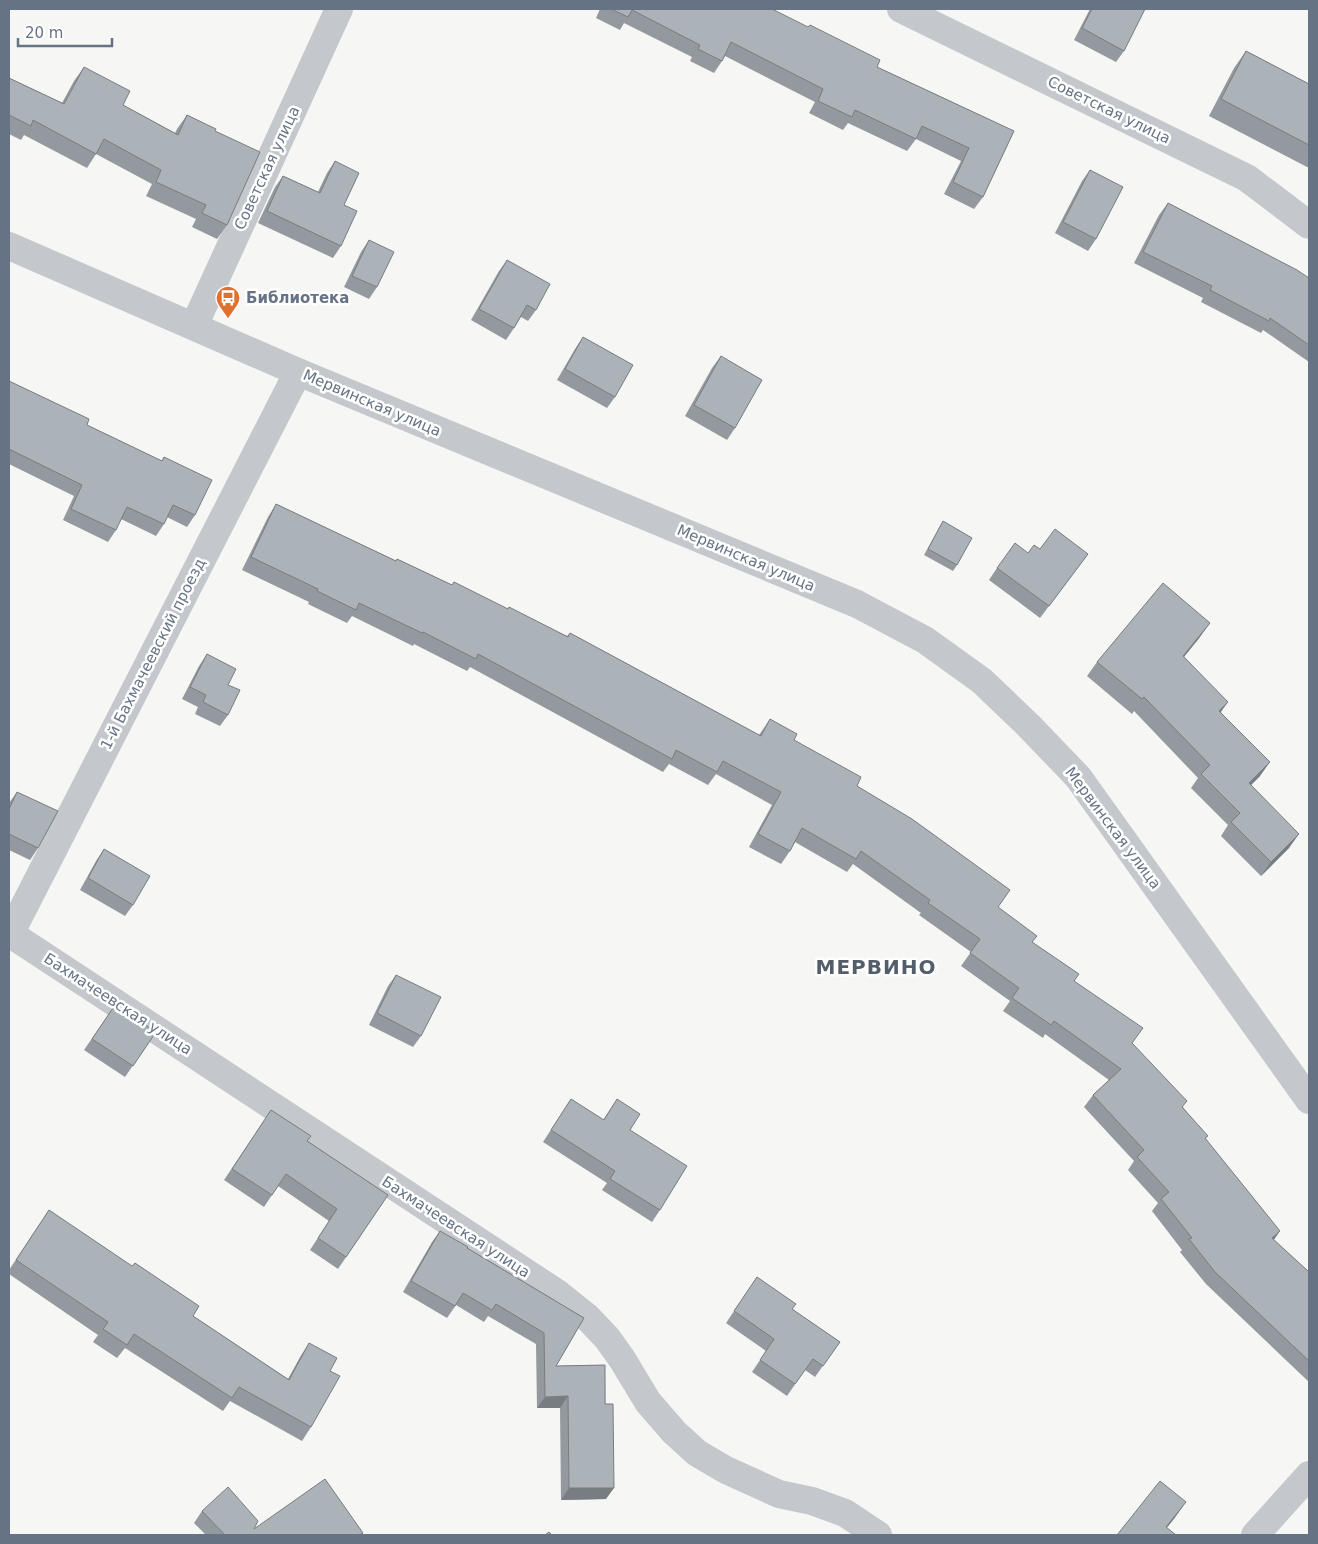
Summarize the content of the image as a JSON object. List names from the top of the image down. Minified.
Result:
{"streets":{"street":["Советская улица","Мервинская улица","1-й Бахмачеевский проезд","Бахмачеевская улица"]},"crossings":[["Советская улица","Мервинская улица"],["Мервинская улица","1-й Бахмачеевский проезд"],["1-й Бахмачеевский проезд","Бахмачеевская улица"]],"districts":["МЕРВИНО"],"places":{"bus stop":["Библиотека"]},"scale_bar":"20 m"}
